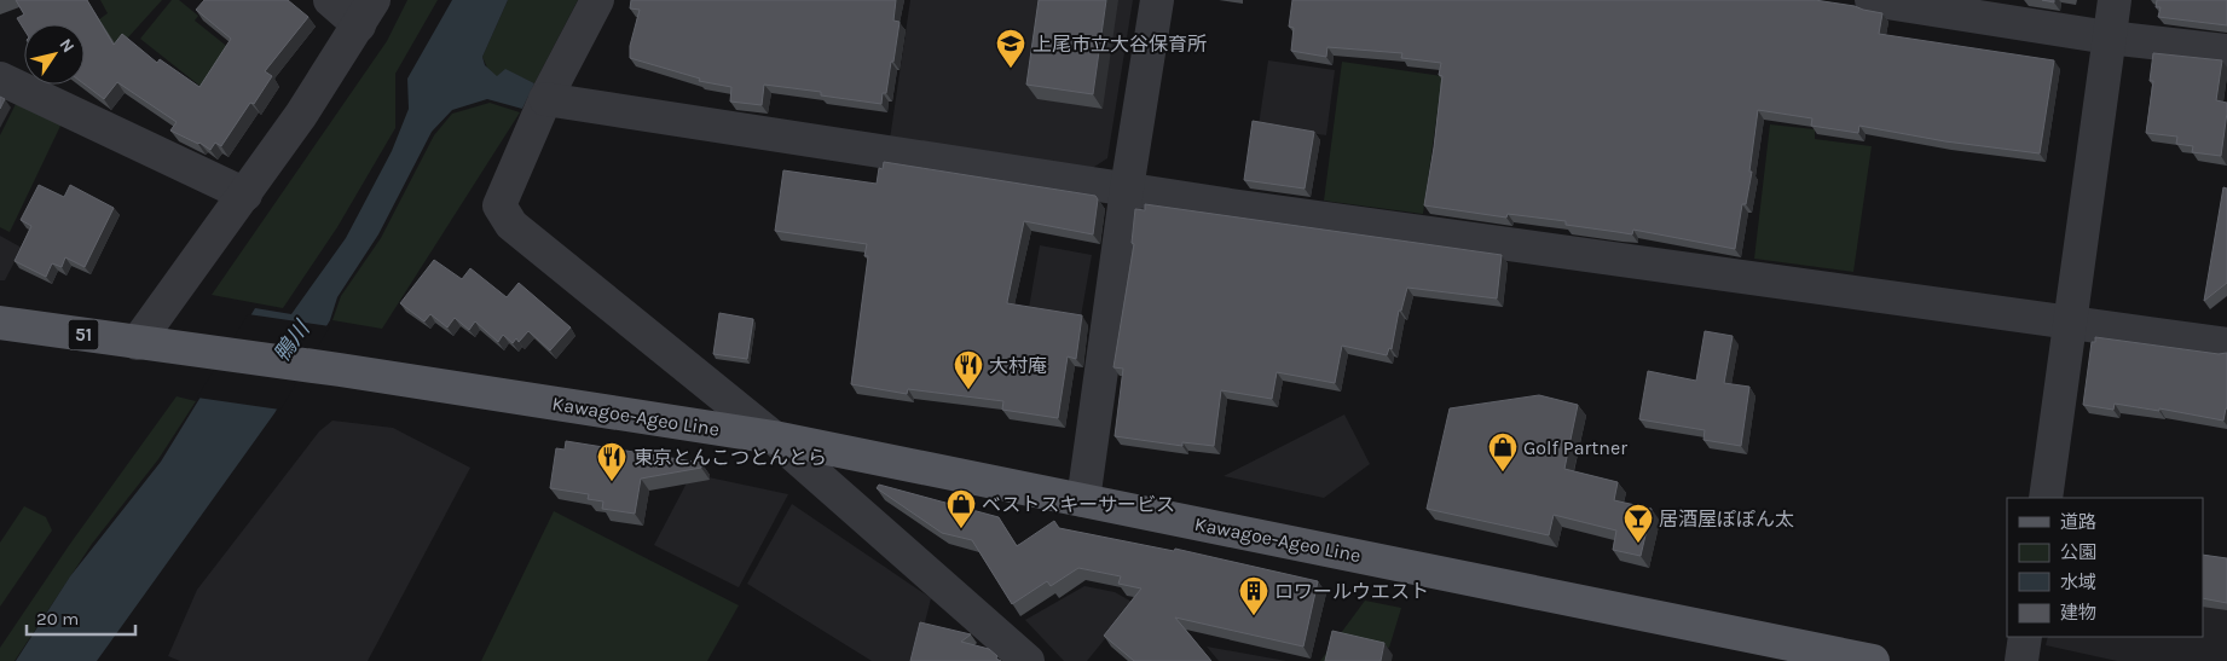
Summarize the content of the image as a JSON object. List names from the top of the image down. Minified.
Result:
{"streets":{"main road":["51","Kawagoe-Ageo Line"]},"water":["鴨川"],"places":{"school or university":["上尾市立大谷保育所"],"restaurant":["大村庵","東京とんこつとんとら"],"shop":["Golf Partner","ベストスキーサービス"],"bar":["居酒屋ぽぽん太"],"building":["ロワールウエスト"]},"legend":["道路","公園","水域","建物"],"scale_bar":"20 m","north":"top right"}
